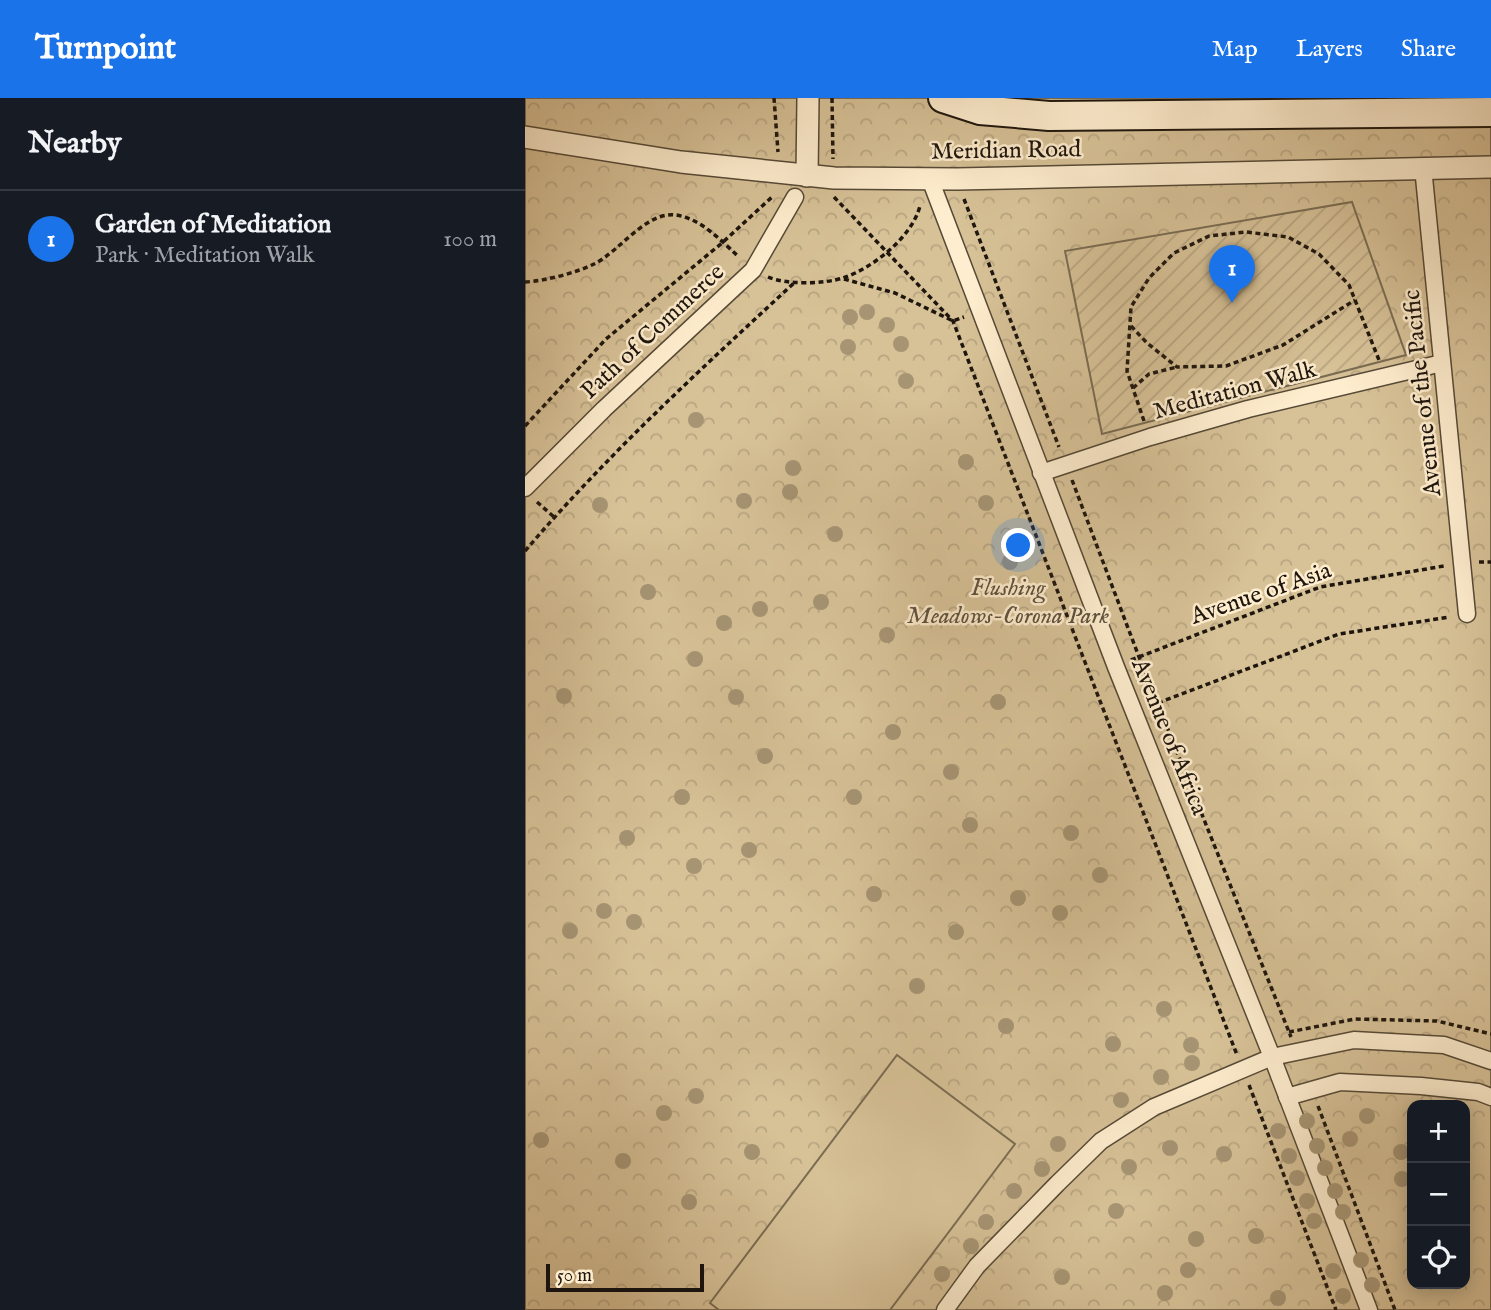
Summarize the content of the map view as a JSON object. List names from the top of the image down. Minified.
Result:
{"streets":{"street":["Meridian Road","Path of Commerce","Meditation Walk","Avenue of the Pacific","Avenue of Africa"],"path":["Avenue of Asia"]},"crossings":[["Meridian Road","Avenue of the Pacific"],["Meridian Road","Avenue of Africa"],["Meditation Walk","Avenue of the Pacific"],["Meditation Walk","Avenue of Africa"],["Avenue of the Pacific","Avenue of Asia"],["Avenue of Asia","Avenue of Africa"]],"parks":["Flushing Meadows-Corona Park"],"scale_bar":"50 m","page":{"header":"Turnpoint","nav":["Map","Layers","Share"],"heading":"Nearby","list":[{"mark":"1","name":"Garden of Meditation","note":"Park · Meditation Walk","value":"100 m"}],"pins":"1","map_buttons":["+","−"],"scale":"50 m"}}
